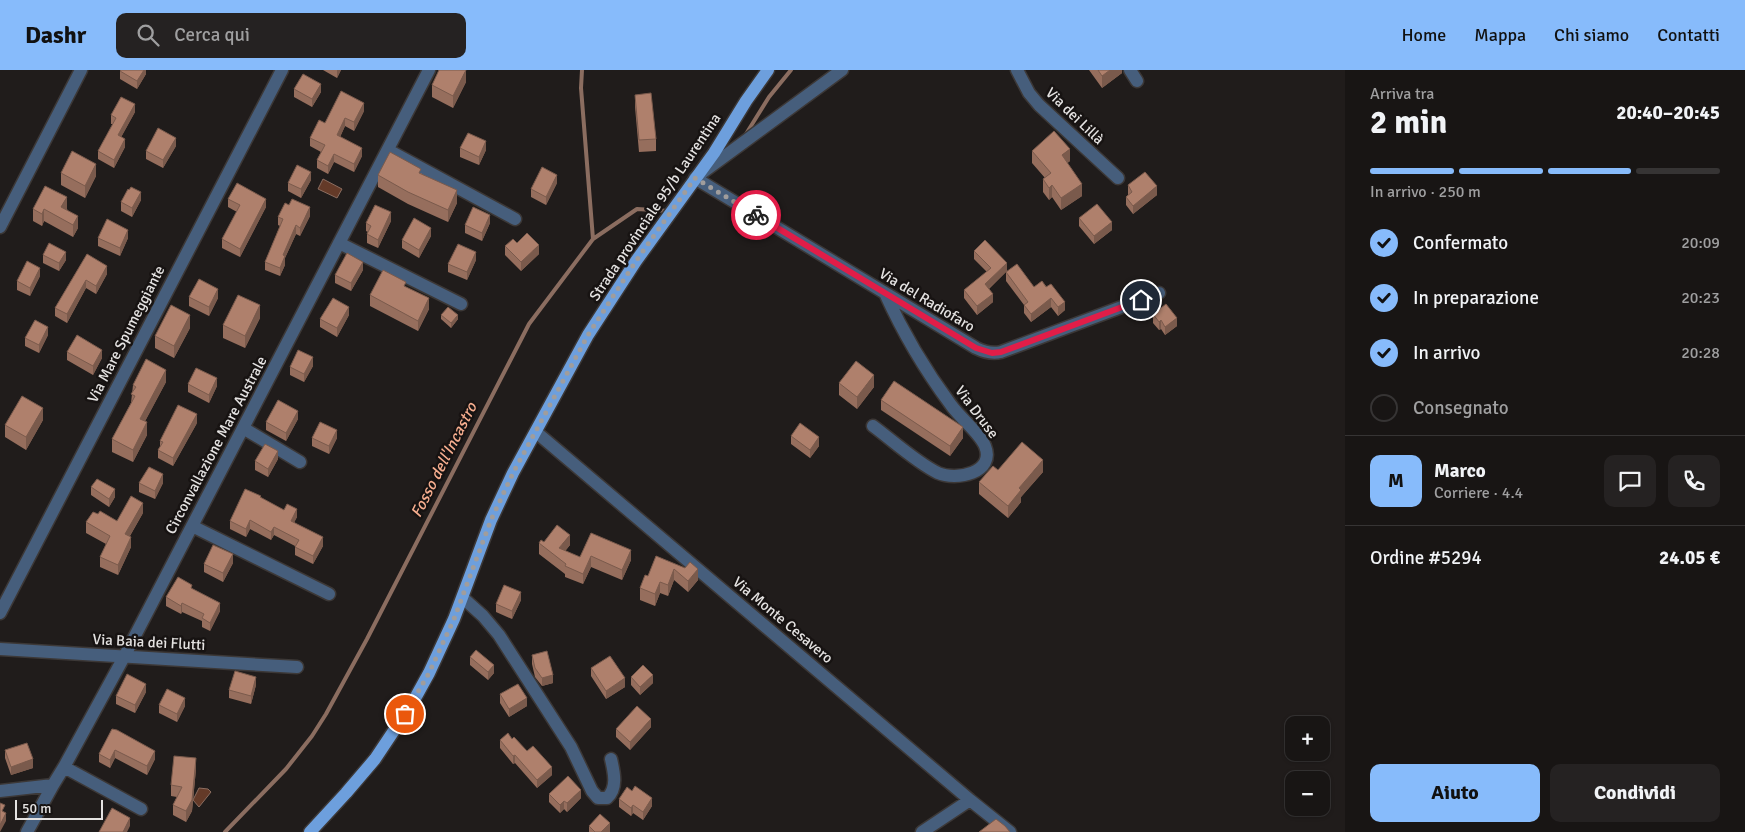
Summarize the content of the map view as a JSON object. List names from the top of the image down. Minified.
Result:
{"streets":{"main road":["Strada provinciale 95/b Laurentina"],"street":["Via dei Lillà","Via del Radiofaro","Via Mare Spumeggiante","Via Druse","Circonvallazione Mare Australe","Via Monte Cesavero","Via Baia dei Flutti"]},"crossings":[["Strada provinciale 95/b Laurentina","Via del Radiofaro"],["Strada provinciale 95/b Laurentina","Via Monte Cesavero"],["Via del Radiofaro","Via Druse"],["Circonvallazione Mare Australe","Via Baia dei Flutti"]],"water":["Fosso dell'Incastro"],"scale_bar":"50 m","page":{"header":"Dashr","search":"Cerca qui","nav":["Home","Mappa","Chi siamo","Contatti"],"heading":["2 min","Arriva tra","20:40–20:45"],"panel":["Marco","Corriere · 4.4","Ordine #5294","24.05 €"],"bar":"In arrivo · 250 m","list":[["Confermato","20:09"],["In preparazione","20:23"],["In arrivo","20:28"],"Consegnato"],"round":"M","map_buttons":["+","−"],"buttons":["Aiuto","Condividi"],"scale":"50 m"}}
